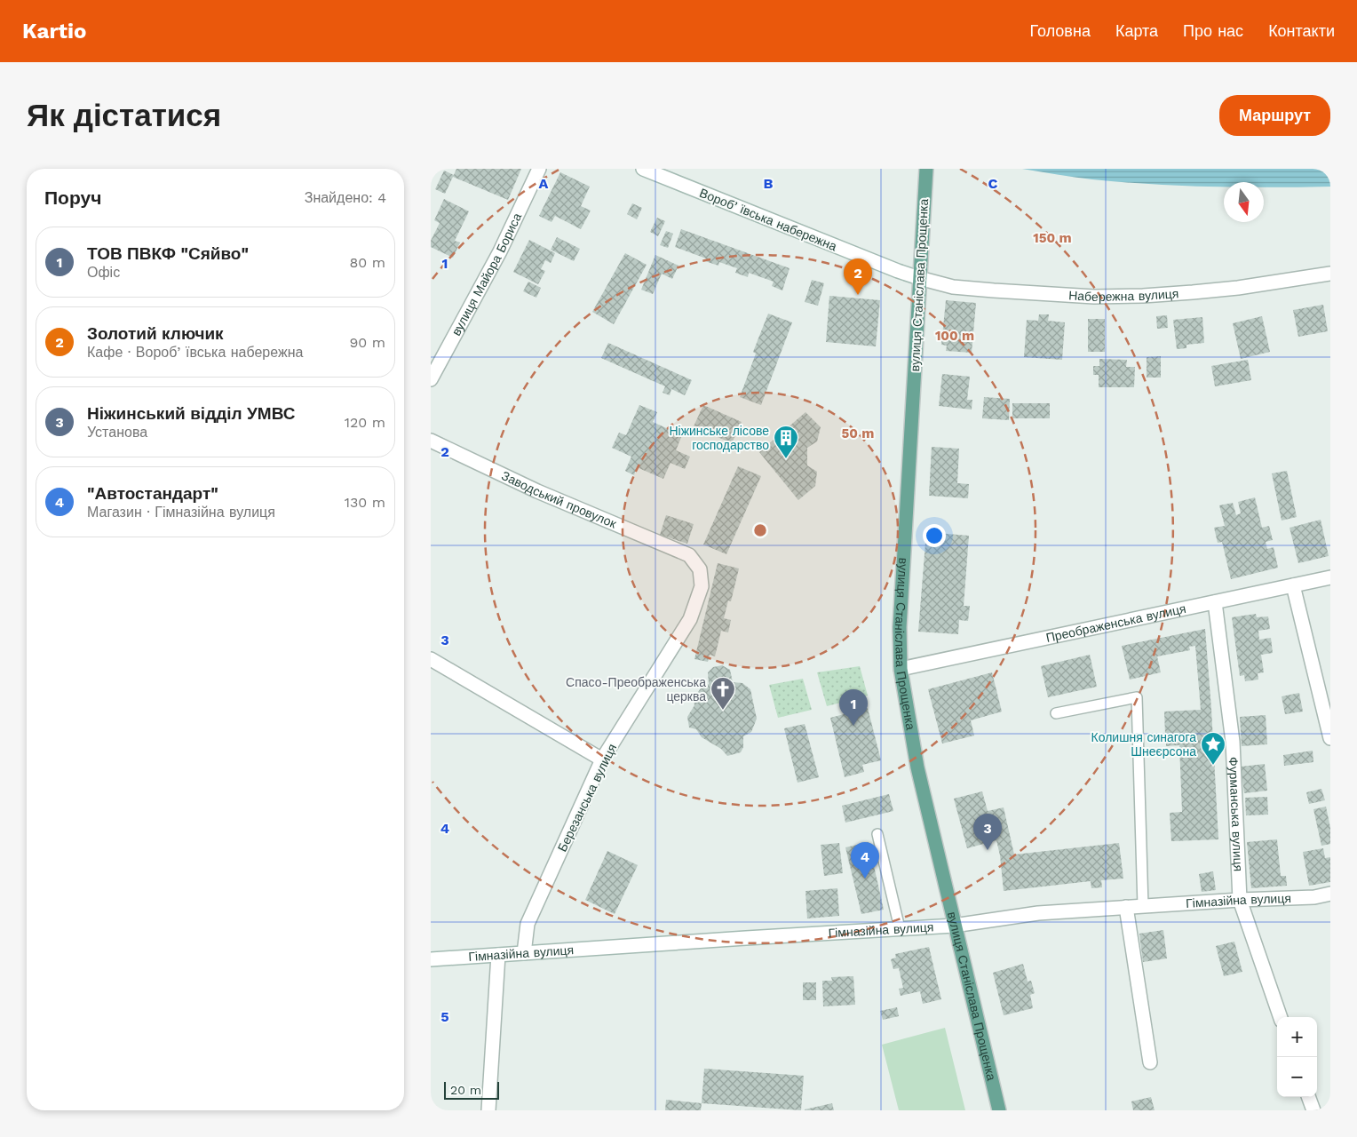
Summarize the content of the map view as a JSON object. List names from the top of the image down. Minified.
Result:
{"streets":{"main road":["вулиця Станіслава Прощенка"],"street":["Воробʼївська набережна","вулиця Майора Бориса","Набережна вулиця","Заводський провулок","Преображенська вулиця","Березанська вулиця","Фурманська вулиця","Гімназійна вулиця"]},"crossings":[["Воробʼївська набережна","вулиця Станіслава Прощенка"],["Воробʼївська набережна","Набережна вулиця"],["вулиця Станіслава Прощенка","Набережна вулиця"],["вулиця Станіслава Прощенка","Преображенська вулиця"],["вулиця Станіслава Прощенка","Гімназійна вулиця"],["Заводський провулок","Березанська вулиця"],["Преображенська вулиця","Фурманська вулиця"],["Березанська вулиця","Гімназійна вулиця"],["Фурманська вулиця","Гімназійна вулиця"]],"places":{"building":["Ніжинське лісове господарство"],"church":["Спасо-Преображенська церква"],"place":["Колишня синагога Шнеєрсона"]},"scale_bar":"20 m","north":"bottom","page":{"header":"Kartio","nav":["Головна","Карта","Про нас","Контакти"],"buttons":"Маршрут","title":"Як дістатися","heading":["Поруч","Знайдено: 4"],"list":[{"mark":"1","name":"ТОВ ПВКФ \"Сяйво\"","note":"Офіс","value":"80 m"},{"mark":"2","name":"Золотий ключик","note":"Кафе · Воробʼївська набережна","value":"90 m"},{"mark":"3","name":"Ніжинський відділ УМВС","note":"Установа","value":"120 m"},{"mark":"4","name":"\"Автостандарт\"","note":"Магазин · Гімназійна вулиця","value":"130 m"}],"pins":["2","1","3","4"],"map_buttons":["+","−"],"scale":"20 m"},"grid":{"columns":["A","B","C"],"rows":["1","2","3","4","5"]},"rings":["150 m","100 m","50 m"]}
